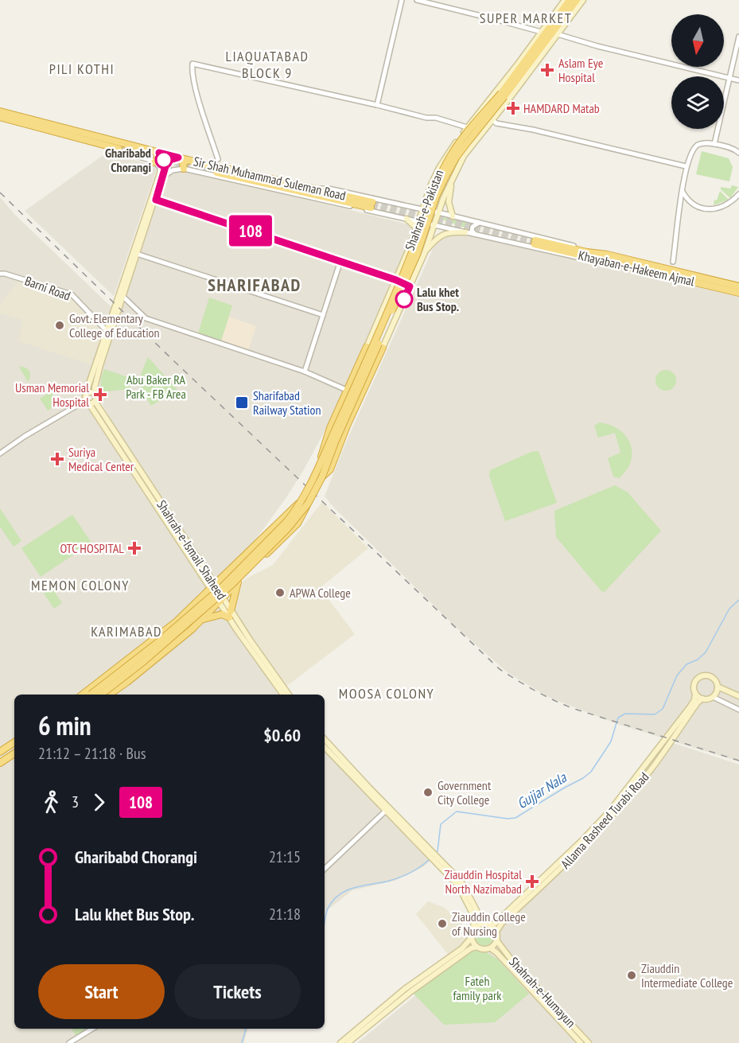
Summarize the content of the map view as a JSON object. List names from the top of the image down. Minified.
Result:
{"streets":{"highway":["Sir Shah Muhammad Suleman Road","Khayaban-e-Hakeem Ajmal"],"main road":["Shahrah-e-Pakistan","Shahrah-e-Ismail Shaheed","Allama Rasheed Turabi Road","Shahrah-e-Humayun"],"street":["Barni Road"]},"crossings":[["Allama Rasheed Turabi Road","Shahrah-e-Humayun"]],"districts":["SUPER MARKET","LIAQUATABAD BLOCK 9","PILI KOTHI","SHARIFABAD","MEMON COLONY","KARIMABAD","MOOSA COLONY"],"water":["Gujjar Nala"],"parks":["Abu Baker RA Park - FB Area","Fateh family park"],"places":{"health":["Aslam Eye Hospital","HAMDARD Matab","Usman Memorial Hospital","Suriya Medical Center","OTC HOSPITAL","Ziauddin Hospital North Nazimabad"],"other":["Gharibabd Chorangi","Lalu khet Bus Stop.","Govt. Elementary College of Education","APWA College","Government City College","Ziauddin College of Nursing","Ziauddin Intermediate College"],"transit":["Sharifabad Railway Station"]},"lines":["bus line 108"],"north":"bottom","page":{"on_map":"108","heading":["6 min","21:12 – 21:18 · Bus","$0.60"],"legs":["3","108"],"list":[{"name":"Gharibabd Chorangi","value":"21:15"},{"name":"Lalu khet Bus Stop.","value":"21:18"}],"buttons":["Start","Tickets"]}}
